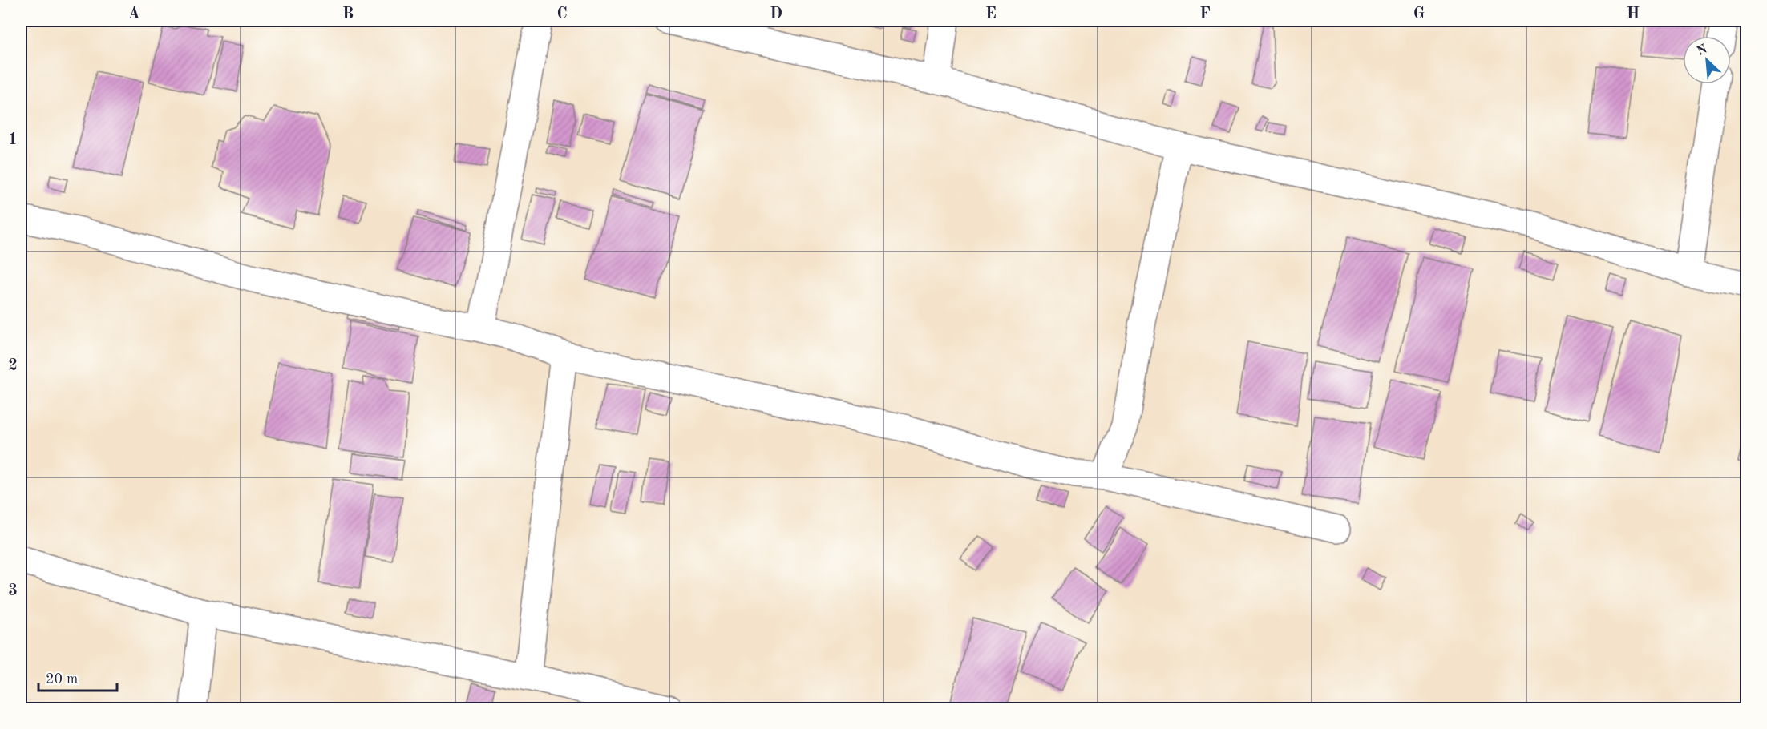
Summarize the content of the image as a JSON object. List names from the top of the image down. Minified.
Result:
{"scale_bar":"20 m","north":"top left","grid":{"columns":["A","B","C","D","E","F","G","H"],"rows":["1","2","3"]}}
